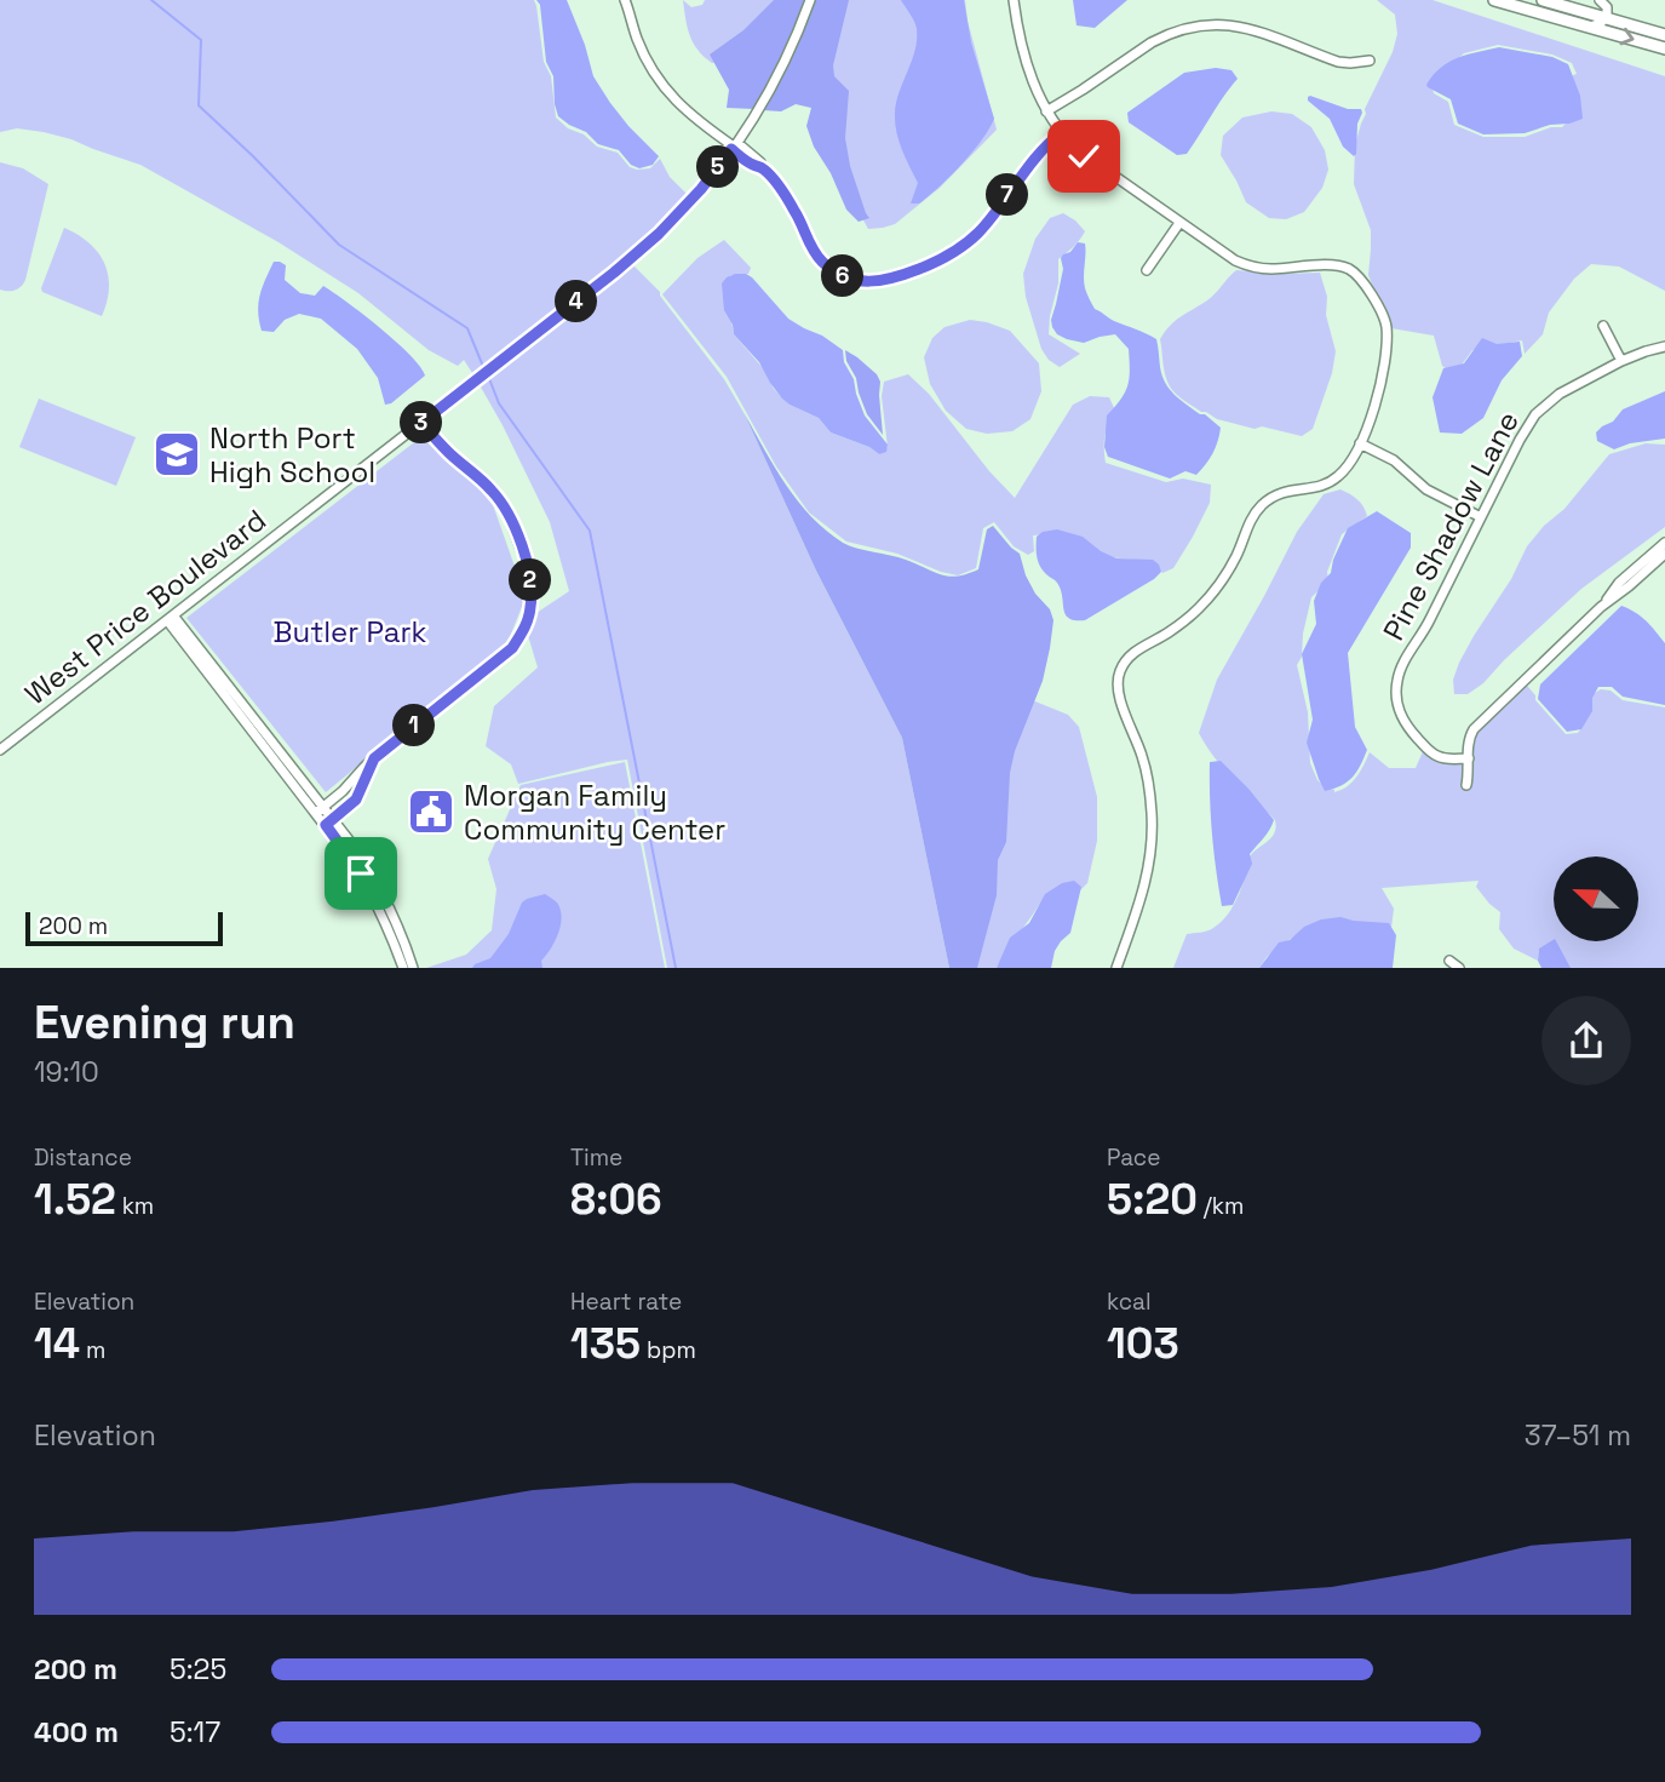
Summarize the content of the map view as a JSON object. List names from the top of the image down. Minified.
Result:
{"streets":{"street":["Pine Shadow Lane","West Price Boulevard"]},"parks":["Butler Park"],"places":{"school or university":["North Port High School"],"public building":["Morgan Family Community Center"]},"scale_bar":"200 m","north":"left","page":{"pins":["5","7","6","4","3","2","1"],"scale":"200 m","heading":["Evening run","19:10"],"stats":[["Distance","1.52 km"],["Time","8:06"],["Pace","5:20 /km"],["Elevation","14 m"],["Heart rate","135 bpm"],["kcal","103"]],"chart":["Elevation","37–51 m"],"list":[{"name":"200 m","note":"5:25"},{"name":"400 m","note":"5:17"}]}}
